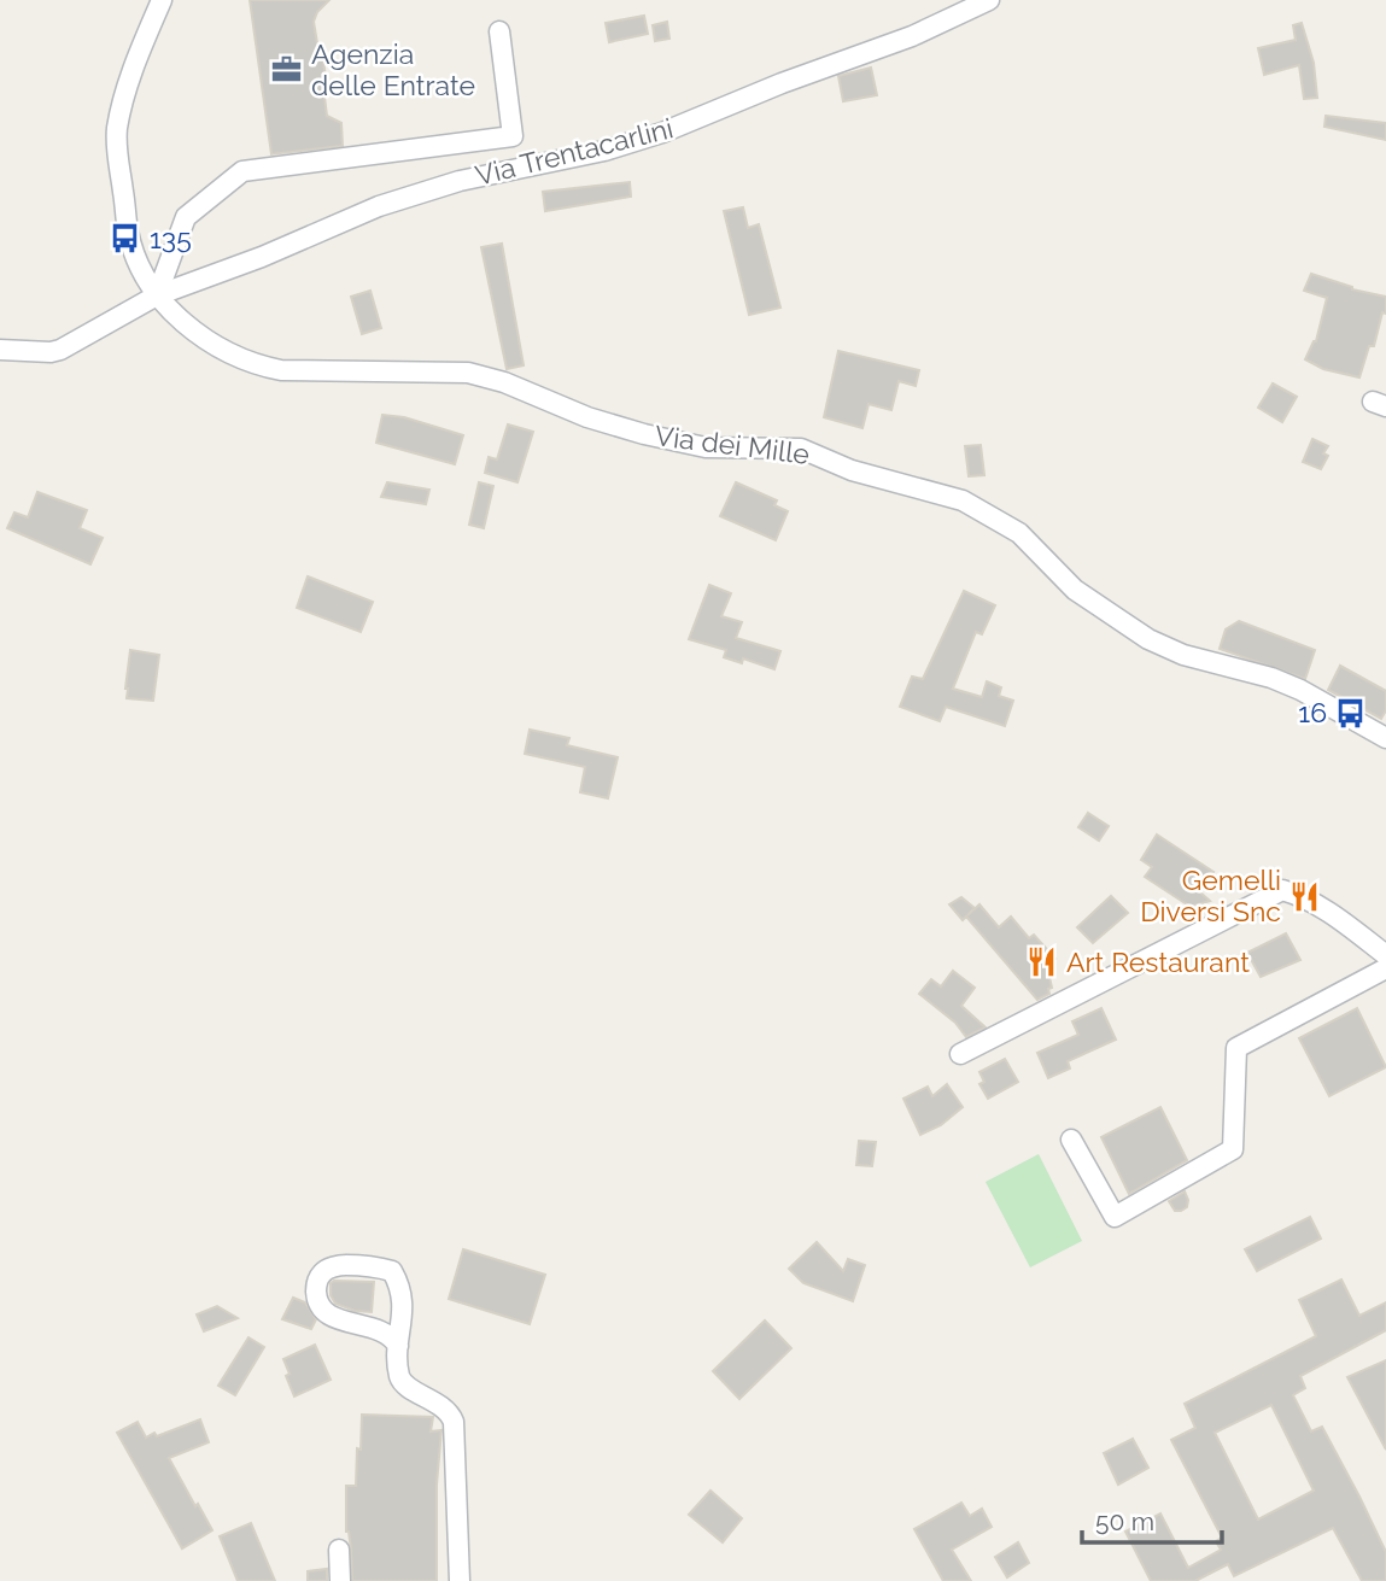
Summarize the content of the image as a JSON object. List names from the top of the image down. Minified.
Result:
{"streets":{"street":["Via Trentacarlini","Via dei Mille"]},"crossings":[["Via Trentacarlini","Via dei Mille"]],"places":{"office":["Agenzia delle Entrate"],"bus stop":["135","16"],"restaurant":["Gemelli Diversi Snc","Art Restaurant"]},"scale_bar":"50 m"}
